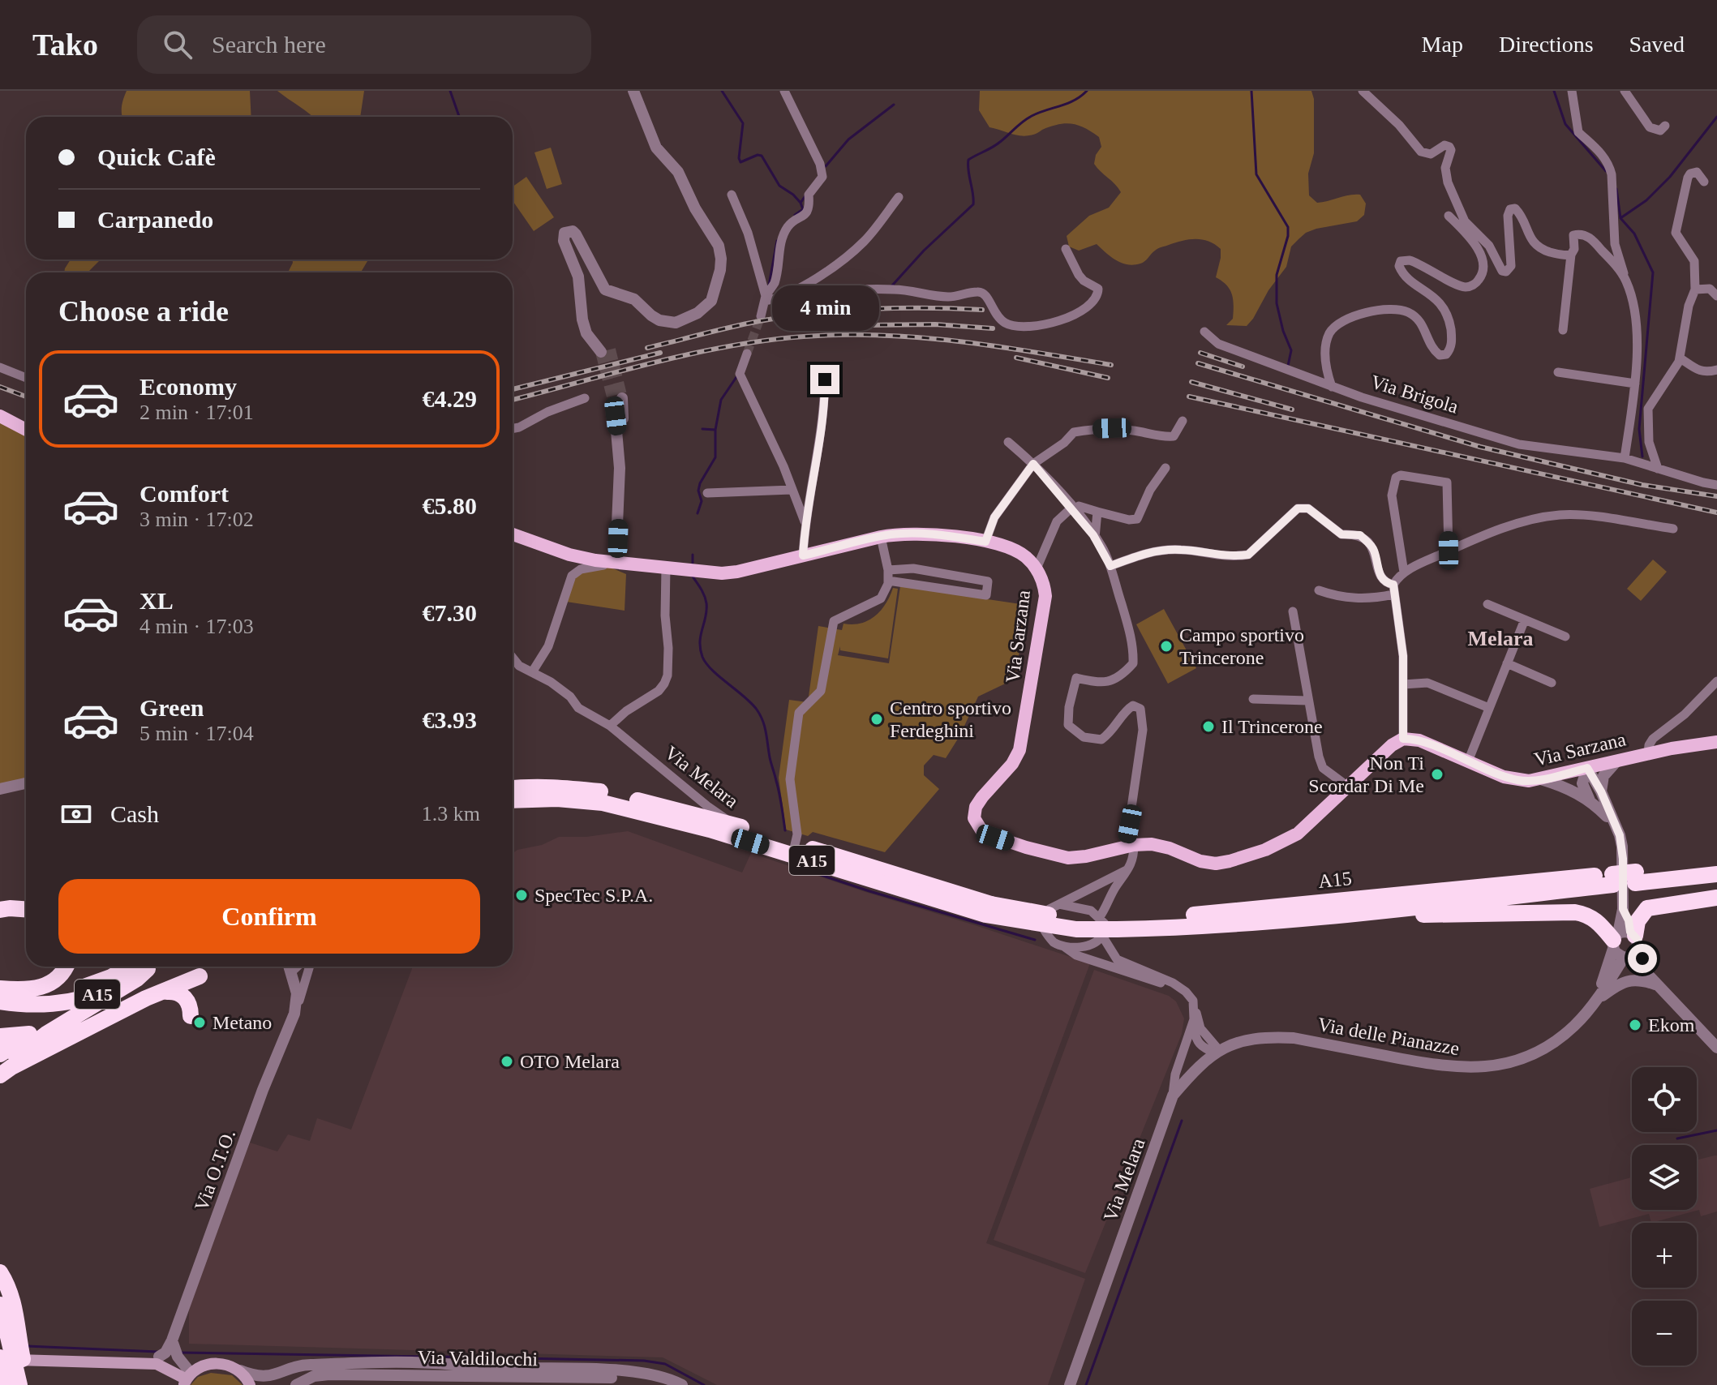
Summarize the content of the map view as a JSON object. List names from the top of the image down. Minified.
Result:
{"streets":{"highway":["A15"],"main road":["Via Sarzana"],"street":["Via Brigola","Via Melara","Via delle Pianazze","Via O.T.O.","Via Valdilocchi"]},"crossings":[["Via Melara","Via delle Pianazze"]],"districts":["Melara"],"places":["Campo sportivo Trincerone","Centro sportivo Ferdeghini","Il Trincerone","Non Ti Scordar Di Me","SpecTec S.P.A.","Metano","Ekom","OTO Melara"],"page":{"header":"Tako","search":"Search here","nav":["Map","Directions","Saved"],"banner":["Quick Cafè","Carpanedo"],"heading":"Choose a ride","bubble":"4 min","list":[{"name":"Economy","note":"2 min · 17:01","value":"€4.29"},{"name":"Comfort","note":"3 min · 17:02","value":"€5.80"},{"name":"XL","note":"4 min · 17:03","value":"€7.30"},{"name":"Green","note":"5 min · 17:04","value":"€3.93"}],"pay":["Cash","1.3 km"],"buttons":"Confirm","map_buttons":["+","−"]}}
